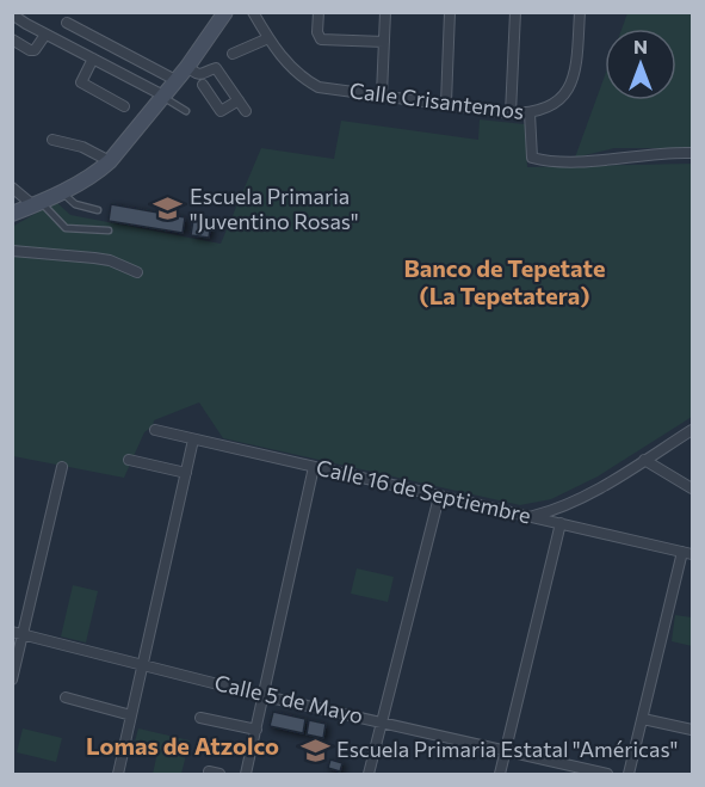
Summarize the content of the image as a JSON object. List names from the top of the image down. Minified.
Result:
{"streets":{"street":["Calle Crisantemos","Calle 16 de Septiembre","Calle 5 de Mayo"]},"districts":["Banco de Tepetate (La Tepetatera)","Lomas de Atzolco"],"places":{"school or university":["Escuela Primaria \"Juventino Rosas\"","Escuela Primaria Estatal \"Américas\""]},"north":"top"}
